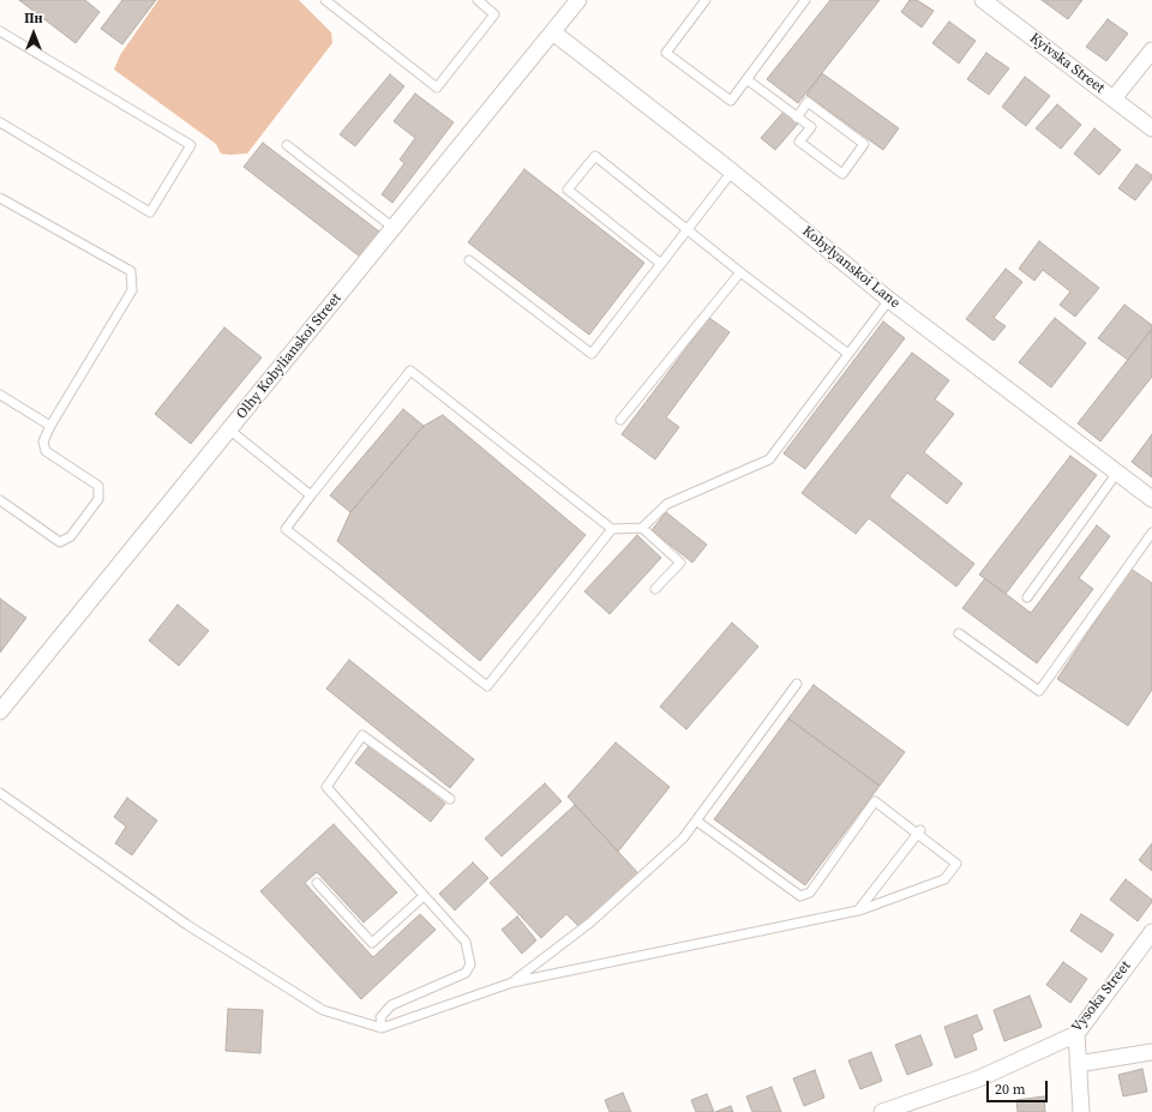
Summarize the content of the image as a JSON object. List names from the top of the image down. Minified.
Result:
{"streets":{"street":["Kyivska Street","Kobylyanskoi Lane","Olhy Kobylianskoi Street","Vysoka Street"]},"crossings":[["Kobylyanskoi Lane","Olhy Kobylianskoi Street"]],"scale_bar":"20 m","north":"top"}
